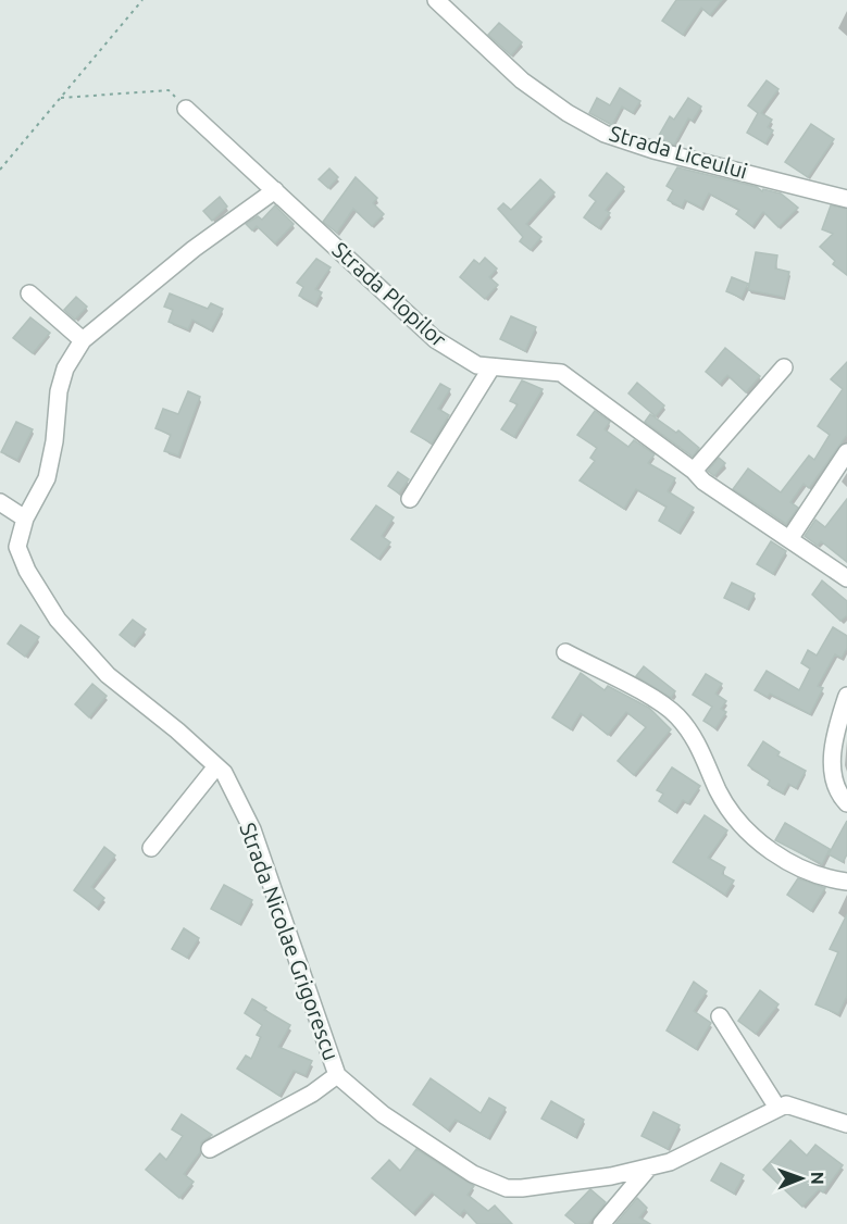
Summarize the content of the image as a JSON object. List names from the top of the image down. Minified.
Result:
{"streets":{"street":["Strada Liceului","Strada Plopilor","Strada Nicolae Grigorescu"]},"crossings":[["Strada Plopilor","Strada Nicolae Grigorescu"]],"north":"right"}
